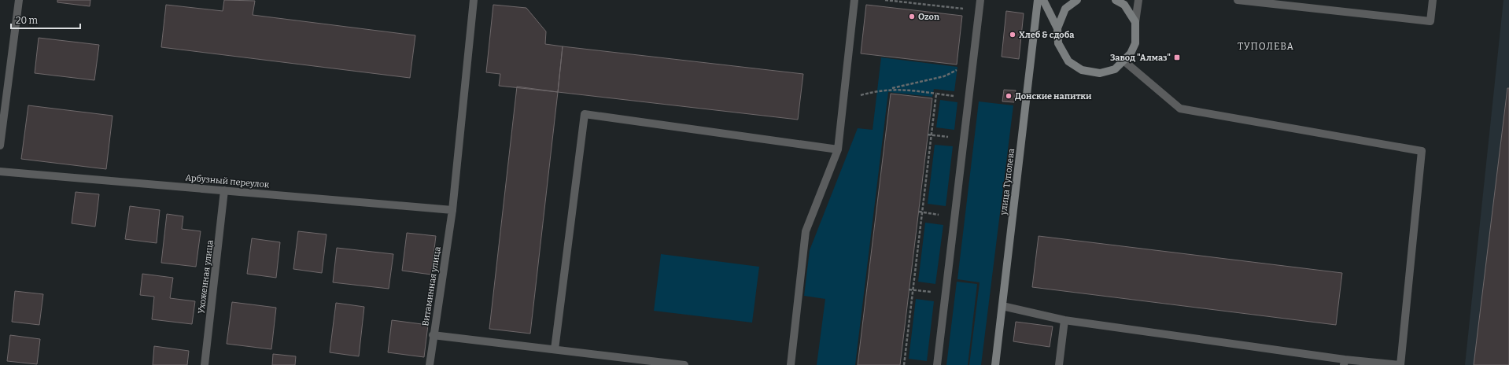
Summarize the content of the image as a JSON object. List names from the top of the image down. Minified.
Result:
{"streets":{"street":["Арбузный переулок","улица Туполева","Ухоженная улица","Витаминная улица"]},"crossings":[["Арбузный переулок","Ухоженная улица"],["Арбузный переулок","Витаминная улица"]],"districts":["ТУПОЛЕВА"],"places":{"other":["Ozon","Хлеб & сдоба","Донские напитки"],"transit":["Завод \"Алмаз\""]},"scale_bar":"20 m"}
